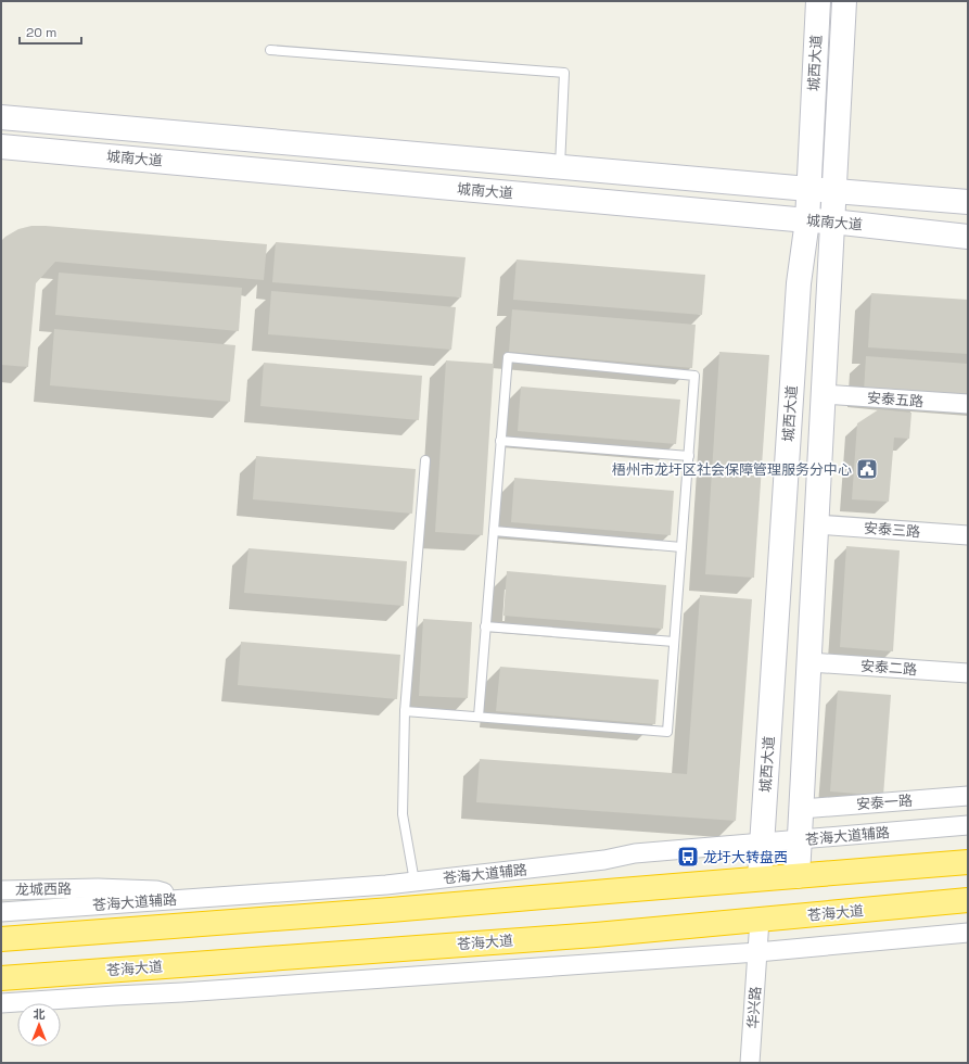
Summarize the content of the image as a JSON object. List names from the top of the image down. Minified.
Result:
{"streets":{"highway":["苍海大道"],"main road":["城西大道","城南大道"],"street":["安泰五路","安泰三路","安泰二路","安泰一路","苍海大道辅路","龙城西路","华兴路"]},"crossings":[["城西大道","城南大道"],["城西大道","安泰五路"],["城西大道","安泰三路"],["城西大道","安泰二路"],["城西大道","安泰一路"],["城西大道","苍海大道辅路"],["苍海大道辅路","龙城西路"],["苍海大道","华兴路"]],"places":{"public building":["梧州市龙圩区社会保障管理服务分中心"],"bus stop":["龙圩大转盘西"]},"scale_bar":"20 m","north":"top"}
